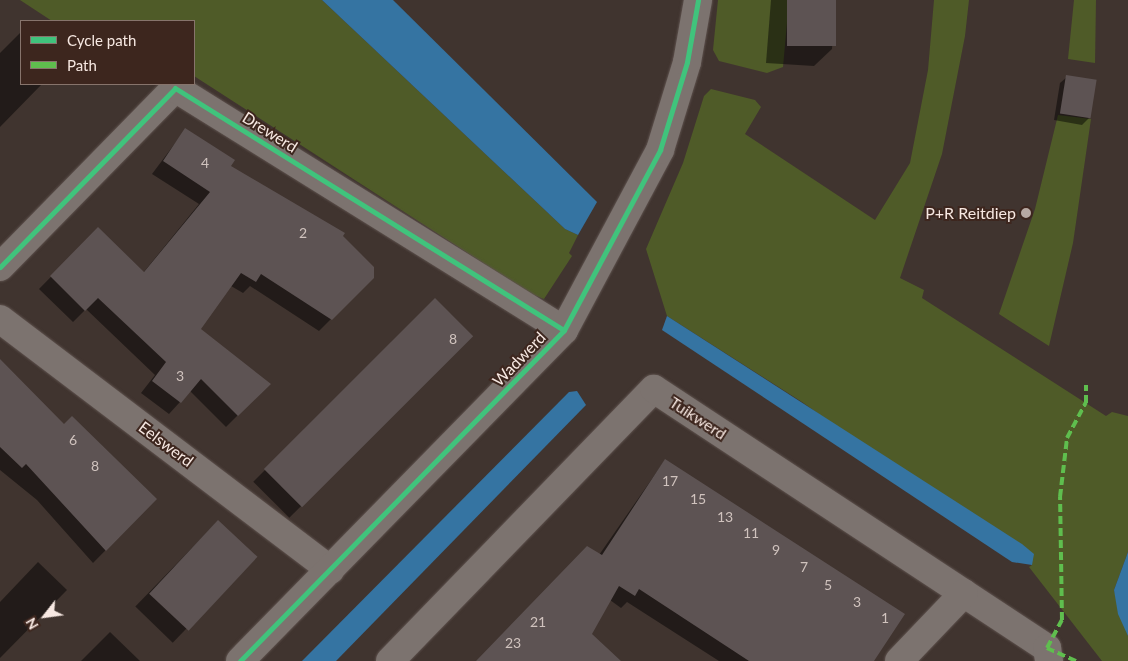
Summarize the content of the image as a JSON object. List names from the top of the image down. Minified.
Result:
{"streets":{"street":["Drewerd","Wadwerd","Tuikwerd","Eelswerd"]},"crossings":[["Drewerd","Wadwerd"],["Wadwerd","Eelswerd"]],"places":["P+R Reitdiep"],"house_numbers":["4","2","8","3","6","8","17","15","13","11","9","7","5","3","1","21","23"],"legend":["Cycle path","Path"],"north":"bottom left"}
